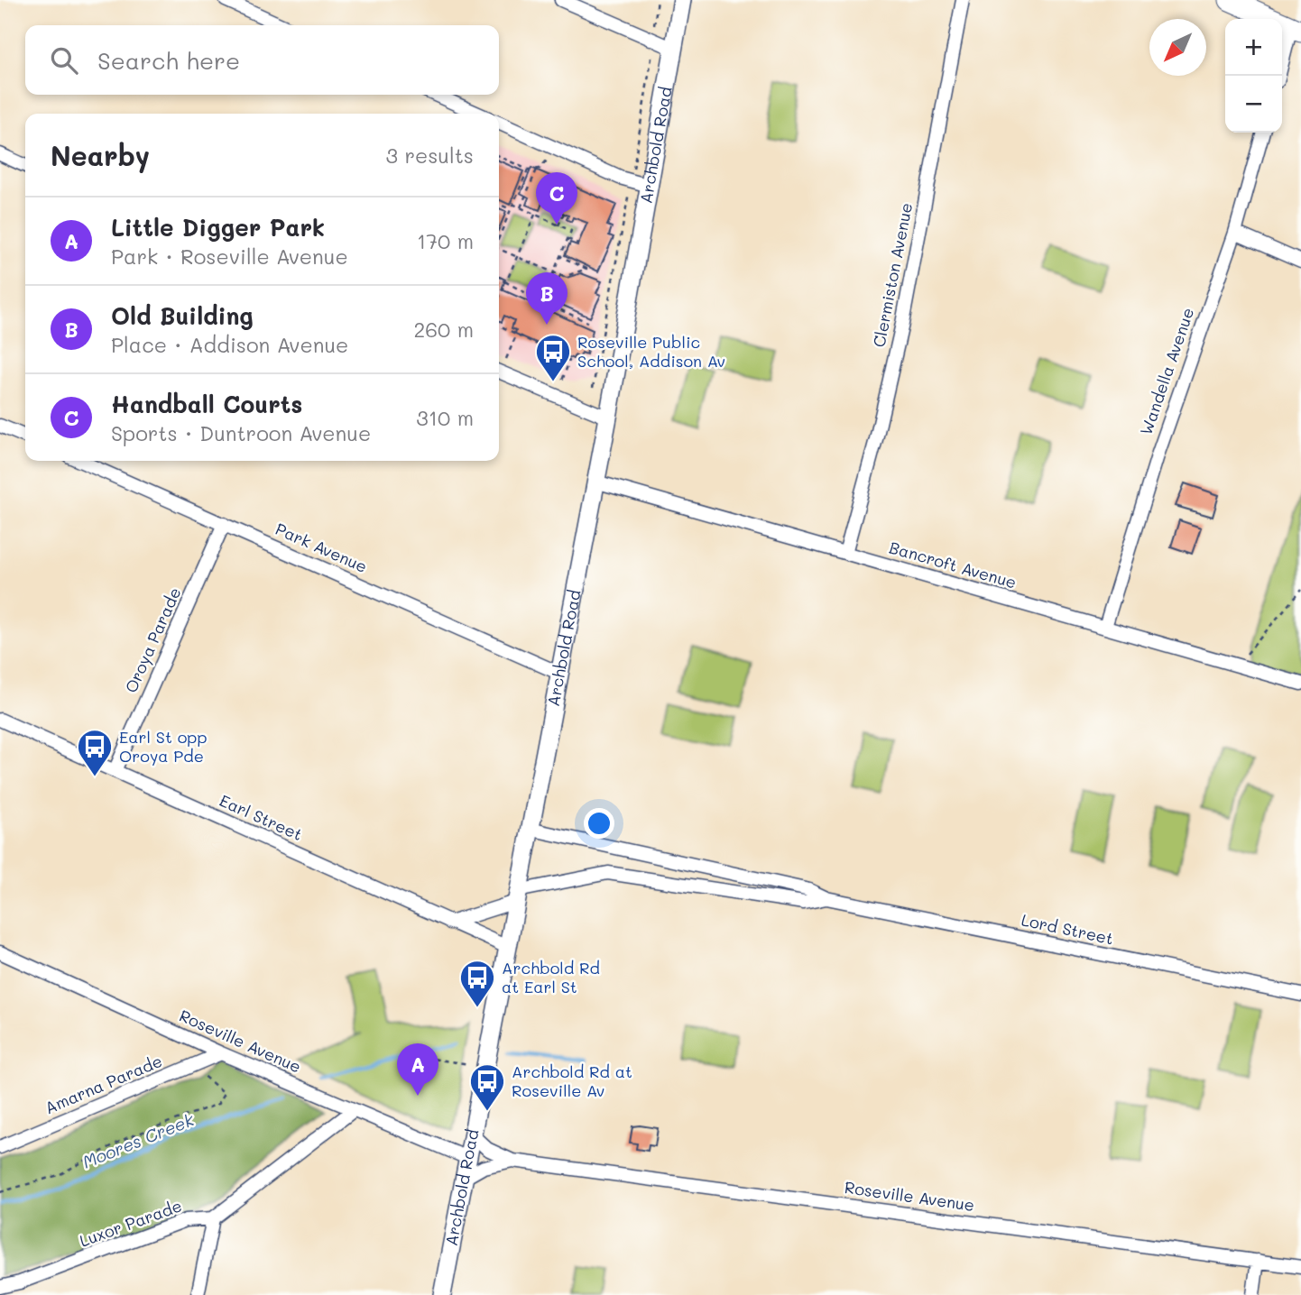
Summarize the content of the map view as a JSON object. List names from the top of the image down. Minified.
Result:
{"streets":{"main road":["Archbold Road"],"street":["Clermiston Avenue","Wandella Avenue","Park Avenue","Bancroft Avenue","Oroya Parade","Earl Street","Lord Street","Roseville Avenue","Amarna Parade","Luxor Parade"]},"crossings":[["Archbold Road","Park Avenue"],["Archbold Road","Bancroft Avenue"],["Archbold Road","Earl Street"],["Archbold Road","Lord Street"],["Archbold Road","Roseville Avenue"],["Clermiston Avenue","Bancroft Avenue"],["Wandella Avenue","Bancroft Avenue"],["Park Avenue","Oroya Parade"],["Oroya Parade","Earl Street"],["Earl Street","Lord Street"],["Roseville Avenue","Amarna Parade"]],"water":["Moores Creek"],"places":{"bus stop":["Roseville Public School, Addison Av","Earl St opp Oroya Pde","Archbold Rd at Earl St","Archbold Rd at Roseville Av"]},"north":"bottom left","page":{"map_buttons":["+","−"],"search":"Search here","heading":["Nearby","3 results"],"pins":["C","B","A"],"list":[{"mark":"A","name":"Little Digger Park","note":"Park · Roseville Avenue","value":"170 m"},{"mark":"B","name":"Old Building","note":"Place · Addison Avenue","value":"260 m"},{"mark":"C","name":"Handball Courts","note":"Sports · Duntroon Avenue","value":"310 m"}]}}
